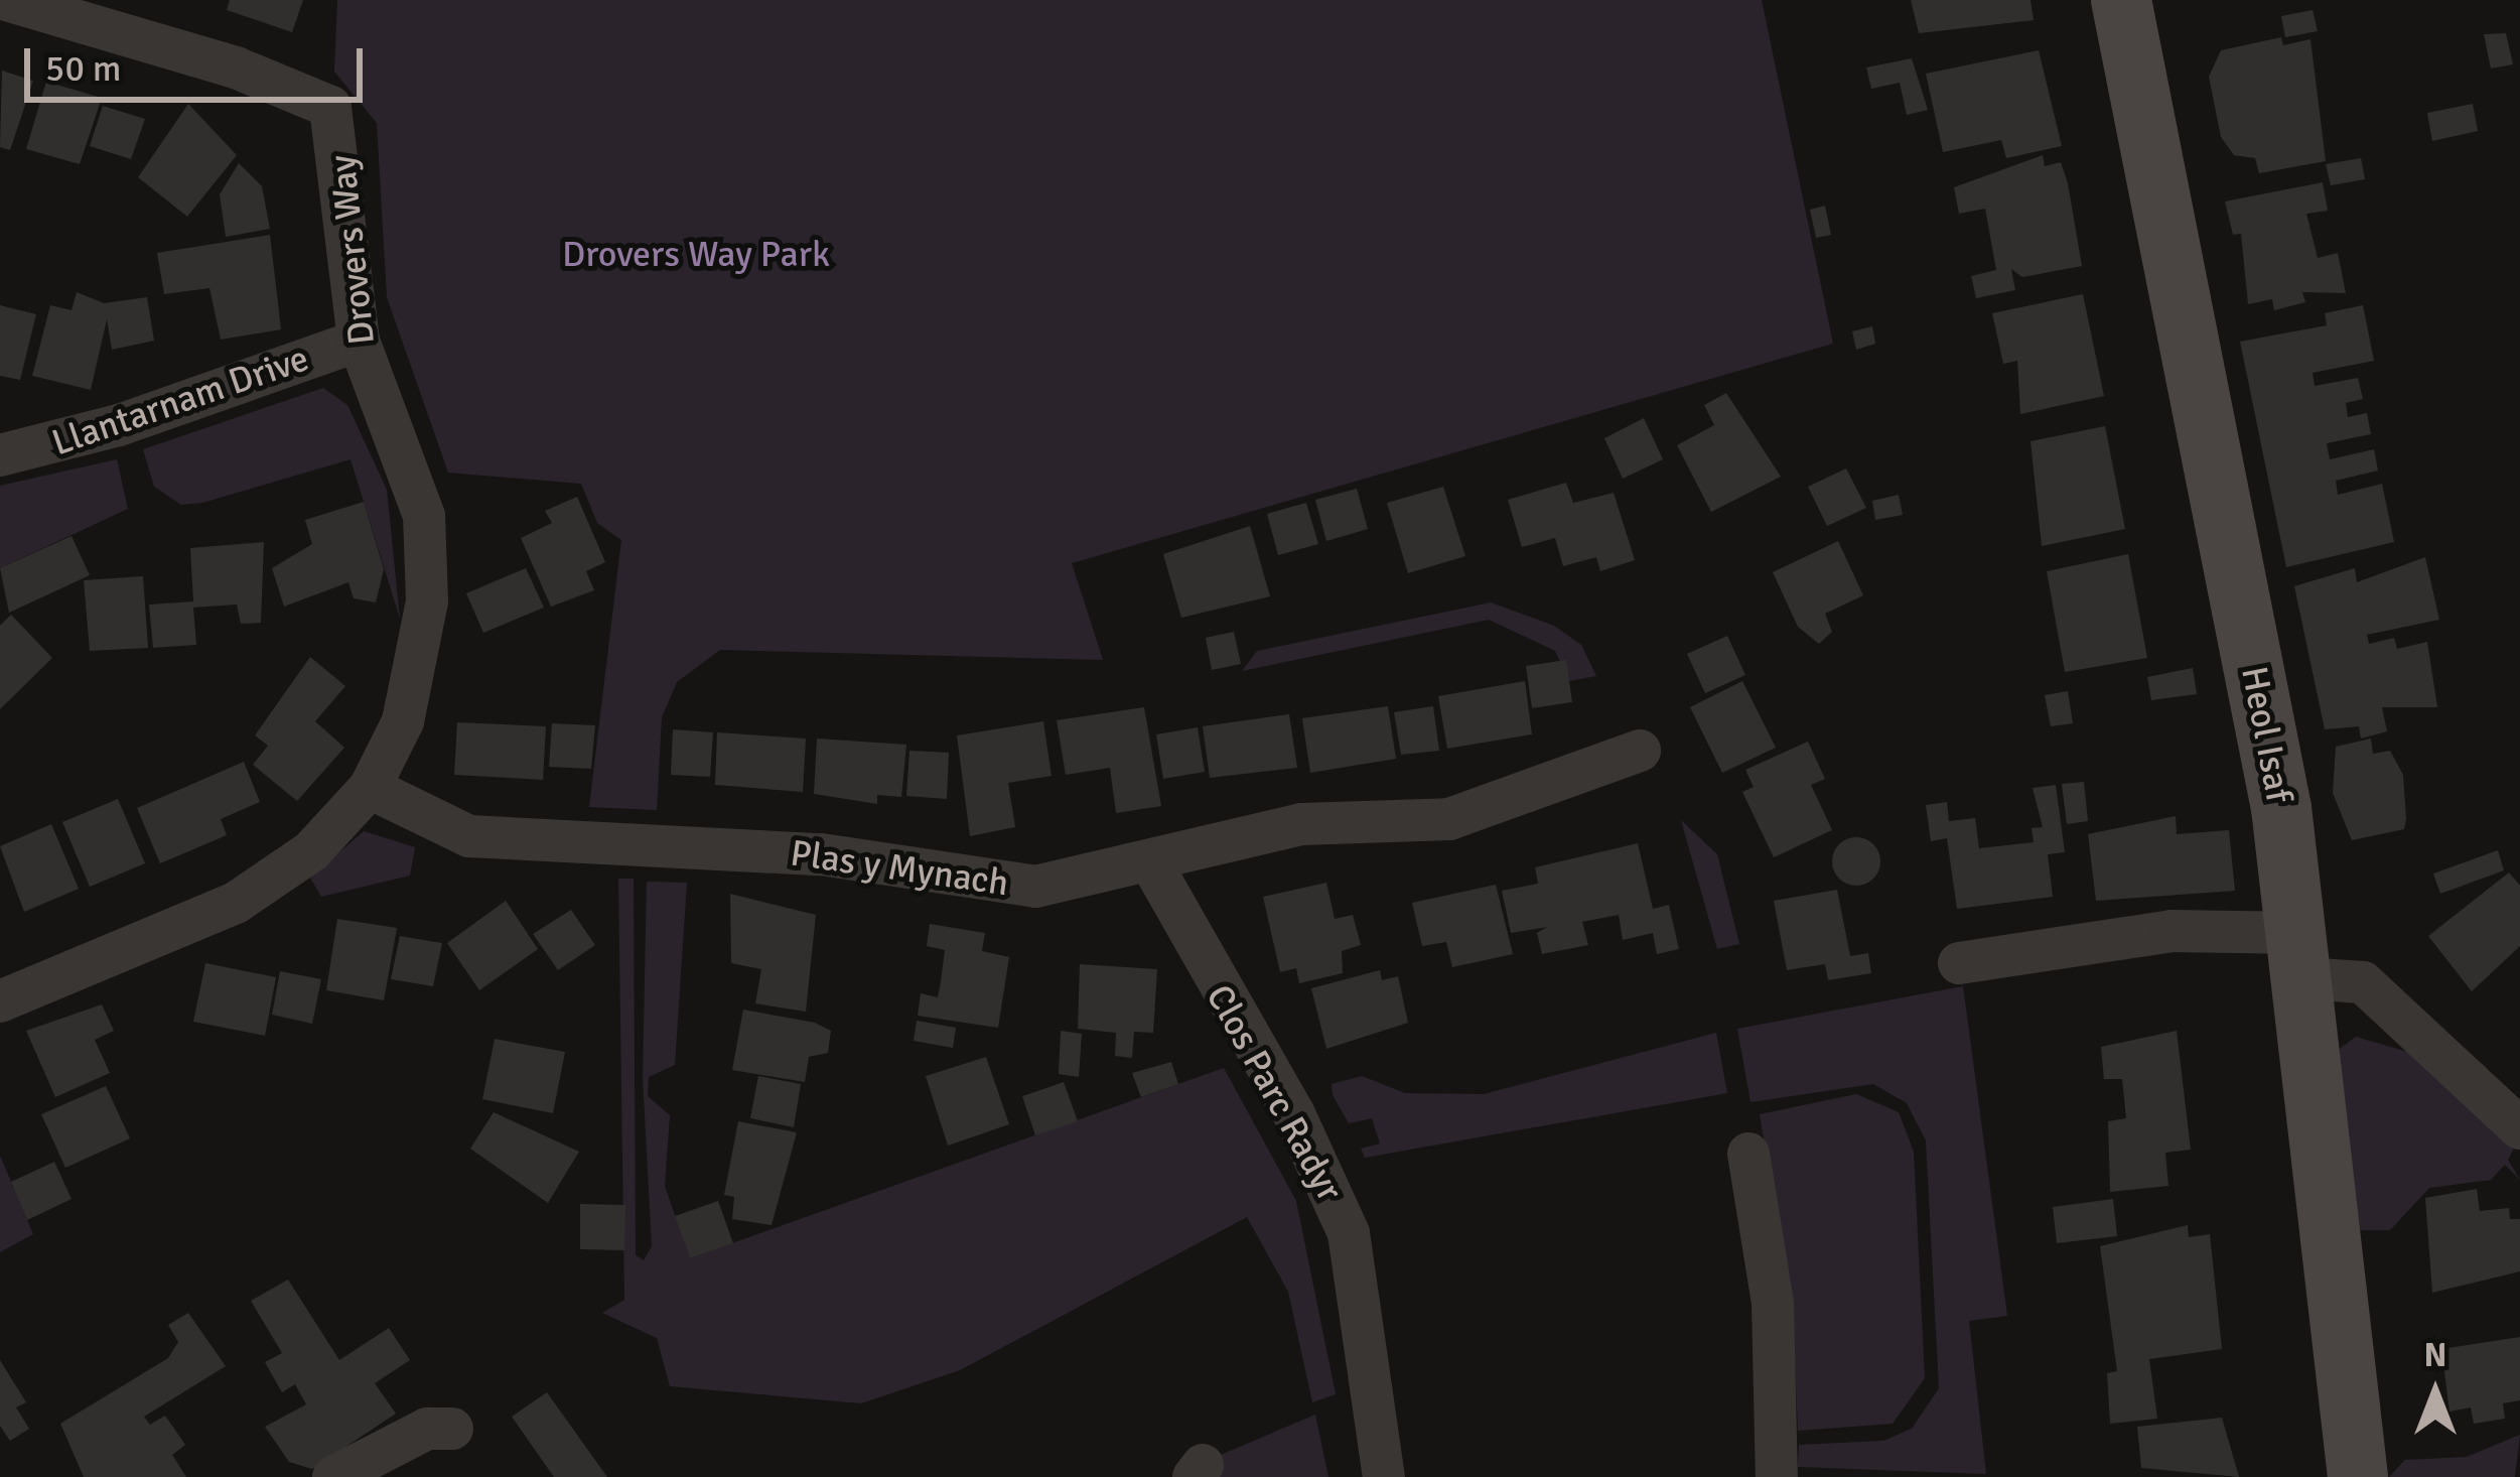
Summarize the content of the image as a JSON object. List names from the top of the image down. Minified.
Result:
{"streets":{"main road":["Heol Isaf"],"street":["Drovers Way","Llantarnam Drive","Plas y Mynach","Clos Parc Radyr"]},"crossings":[["Drovers Way","Llantarnam Drive"],["Drovers Way","Plas y Mynach"],["Plas y Mynach","Clos Parc Radyr"]],"parks":["Drovers Way Park"],"scale_bar":"50 m","north":"top"}
